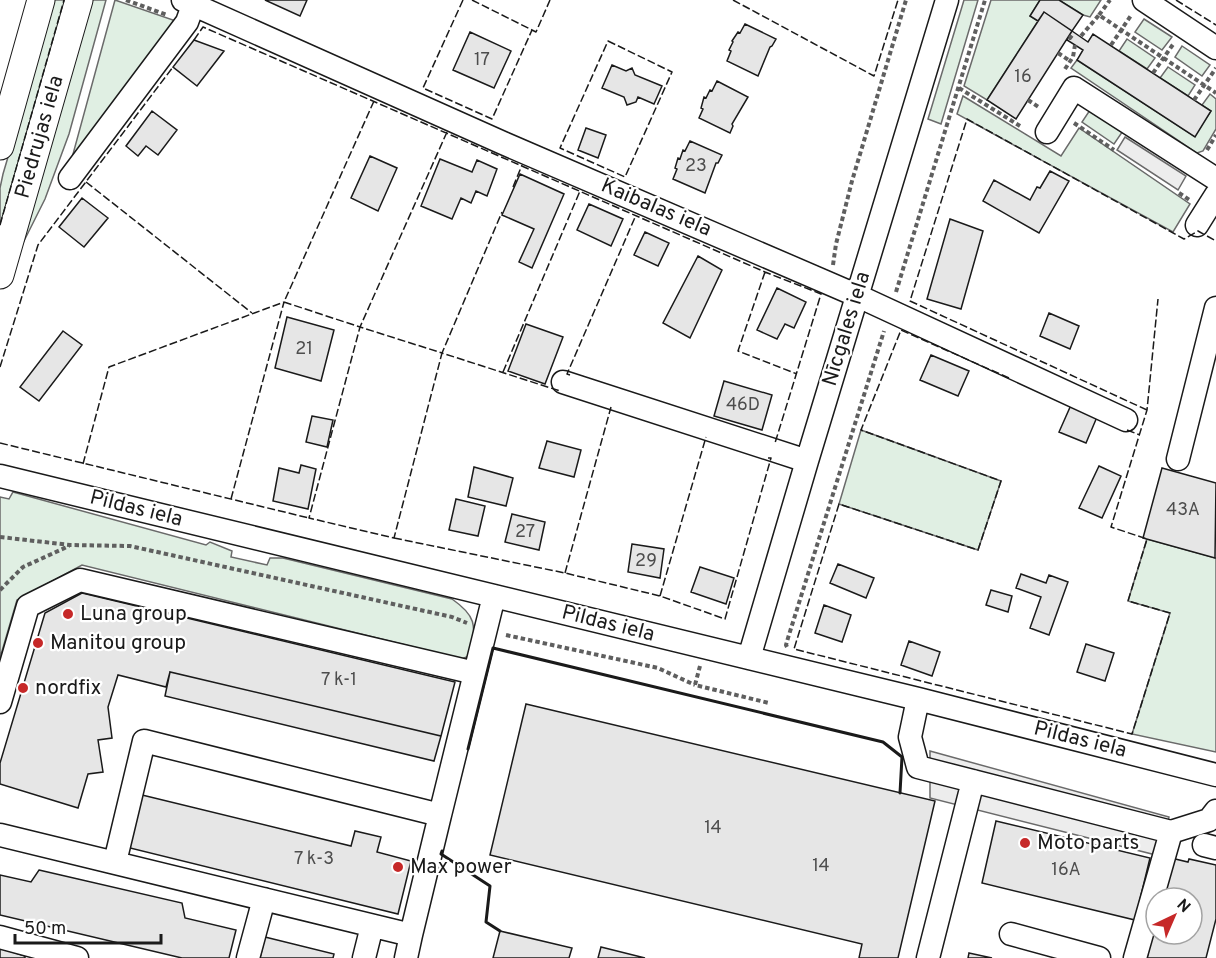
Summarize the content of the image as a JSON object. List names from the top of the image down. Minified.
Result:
{"streets":{"main road":["Piedrujas iela"],"street":["Kaibalas iela","Nīcgales iela","Pildas iela"]},"crossings":[["Kaibalas iela","Nīcgales iela"],["Nīcgales iela","Pildas iela"]],"places":["Luna group","Manitou group","nordfix","Moto parts","Max power"],"house_numbers":["17","16","23","21","46D","43A","27","29","7 k-1","14","7 k-3","14","16A"],"scale_bar":"50 m","north":"top right"}
